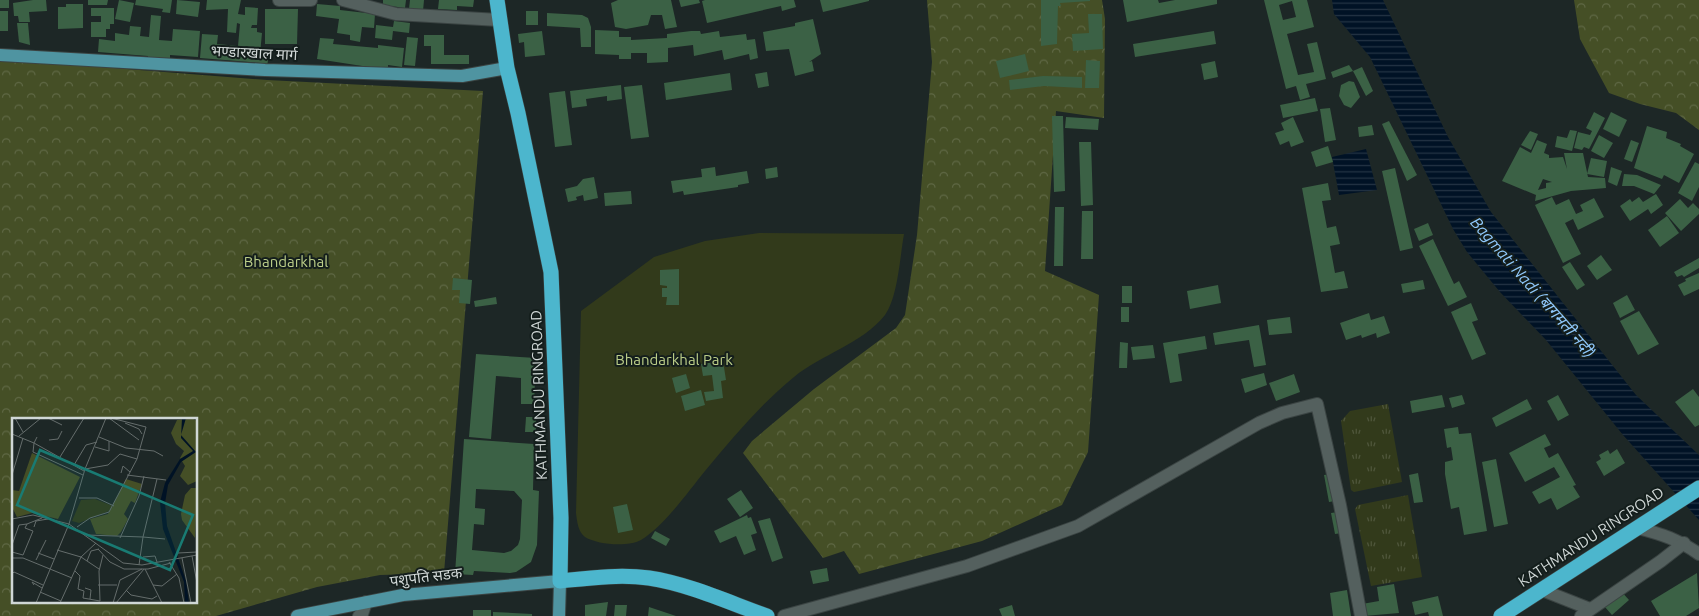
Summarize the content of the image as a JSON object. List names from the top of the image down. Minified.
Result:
{"streets":{"highway":["KATHMANDU RINGROAD"],"main road":["भण्डारखाल मार्ग","पशुपति सडक"]},"crossings":[["भण्डारखाल मार्ग","KATHMANDU RINGROAD"],["KATHMANDU RINGROAD","पशुपति सडक"]],"water":["Bagmati Nadi (बागमती नदी)"],"parks":["Bhandarkhal","Bhandarkhal Park"]}
